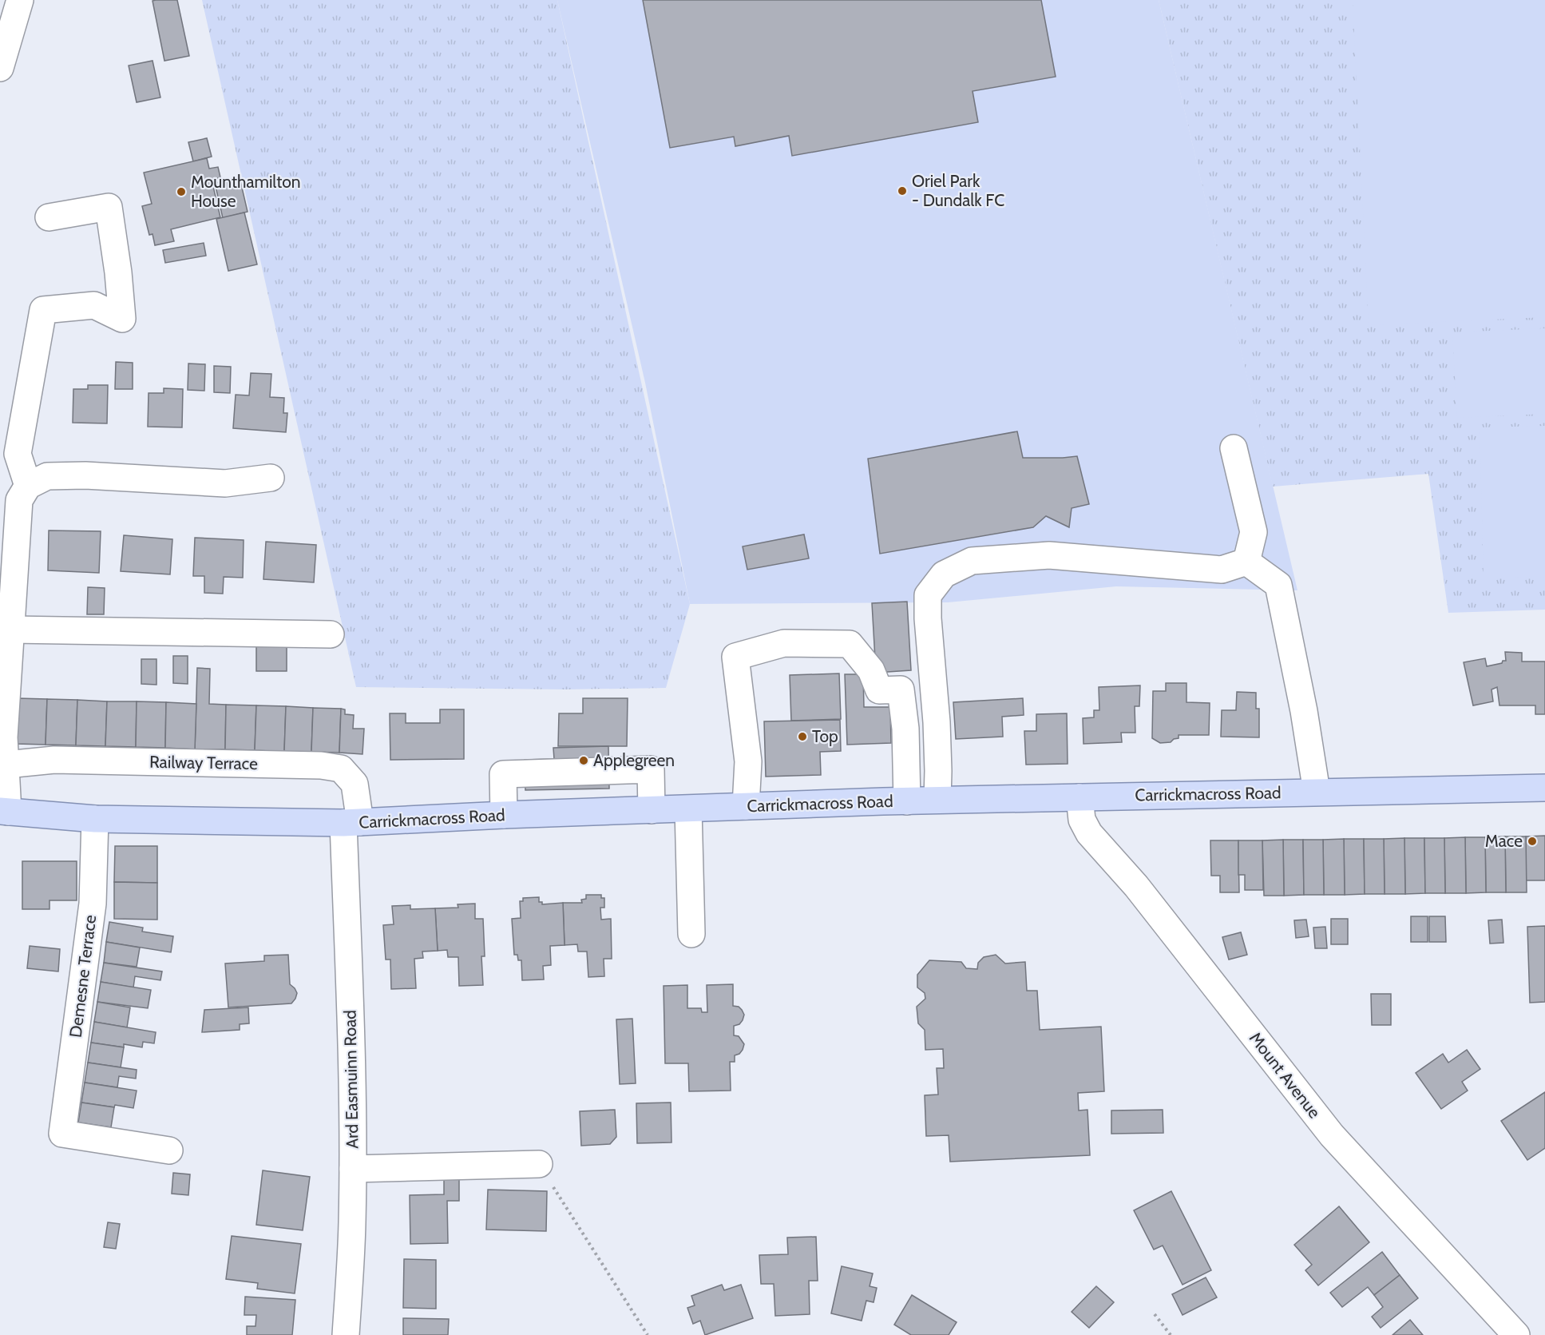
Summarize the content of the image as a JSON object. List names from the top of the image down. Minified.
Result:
{"streets":{"main road":["Carrickmacross Road"],"street":["Railway Terrace","Demesne Terrace","Mount Avenue","Ard Easmuinn Road"]},"crossings":[["Railway Terrace","Carrickmacross Road"],["Railway Terrace","Ard Easmuinn Road"],["Carrickmacross Road","Demesne Terrace"],["Carrickmacross Road","Mount Avenue"],["Carrickmacross Road","Ard Easmuinn Road"]],"places":["Oriel Park - Dundalk FC","Mounthamilton House","Top","Applegreen","Mace"]}
